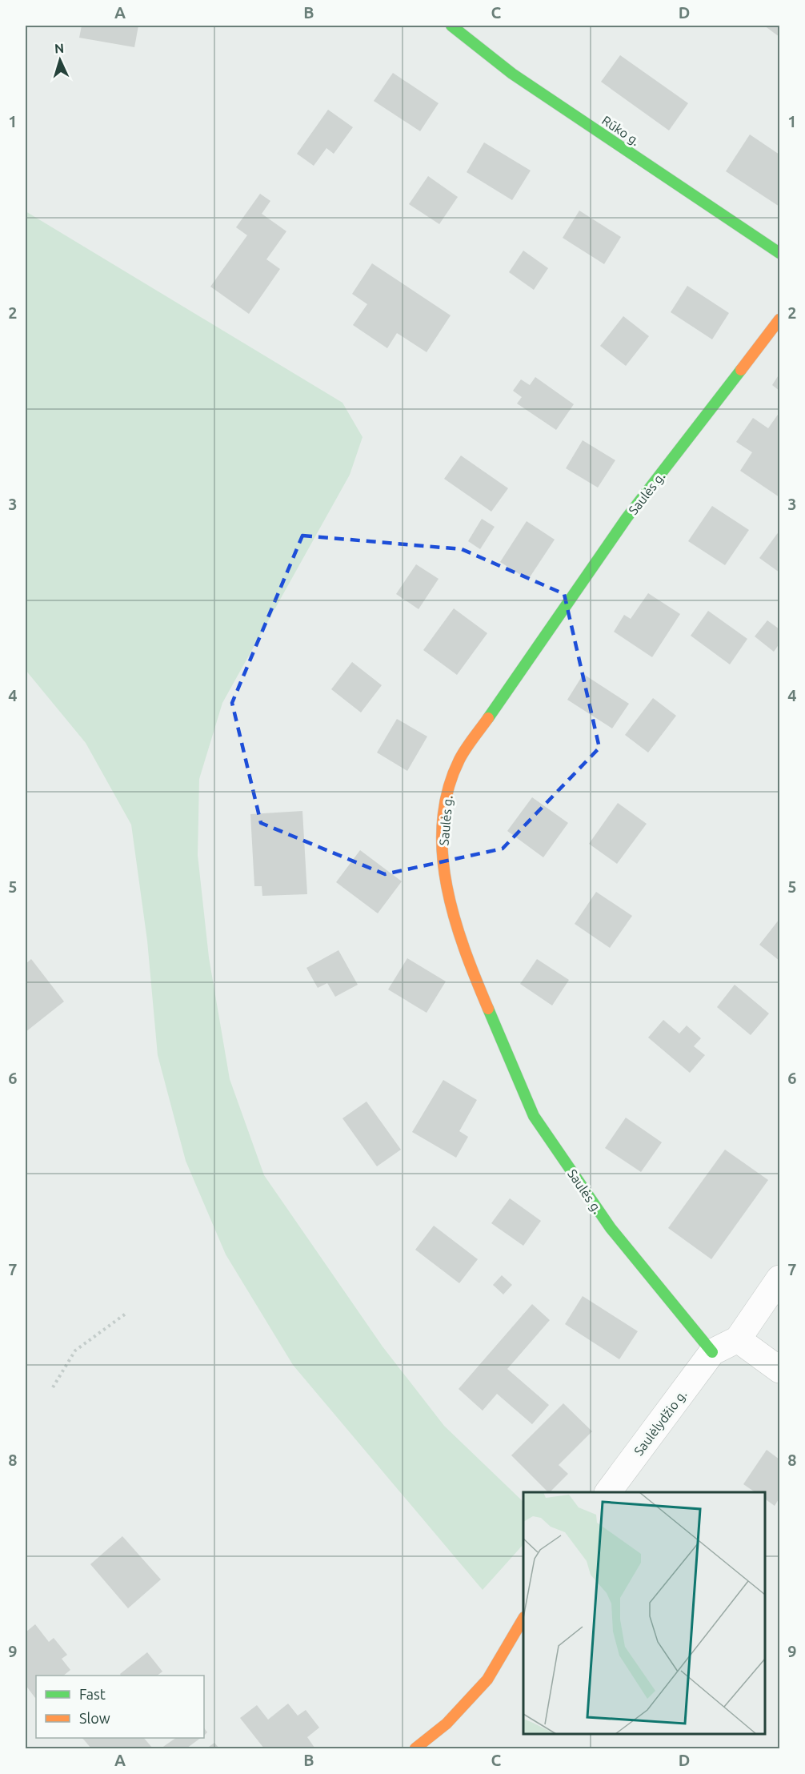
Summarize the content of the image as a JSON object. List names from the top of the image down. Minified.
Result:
{"streets":{"street":["Rūko g.","Saulės g.","Saulėlydžio g."]},"crossings":[["Saulės g.","Saulėlydžio g."]],"legend":["Fast","Slow"],"north":"top","grid":{"columns":["A","B","C","D"],"rows":["1","2","3","4","5","6","7","8","9"]}}
